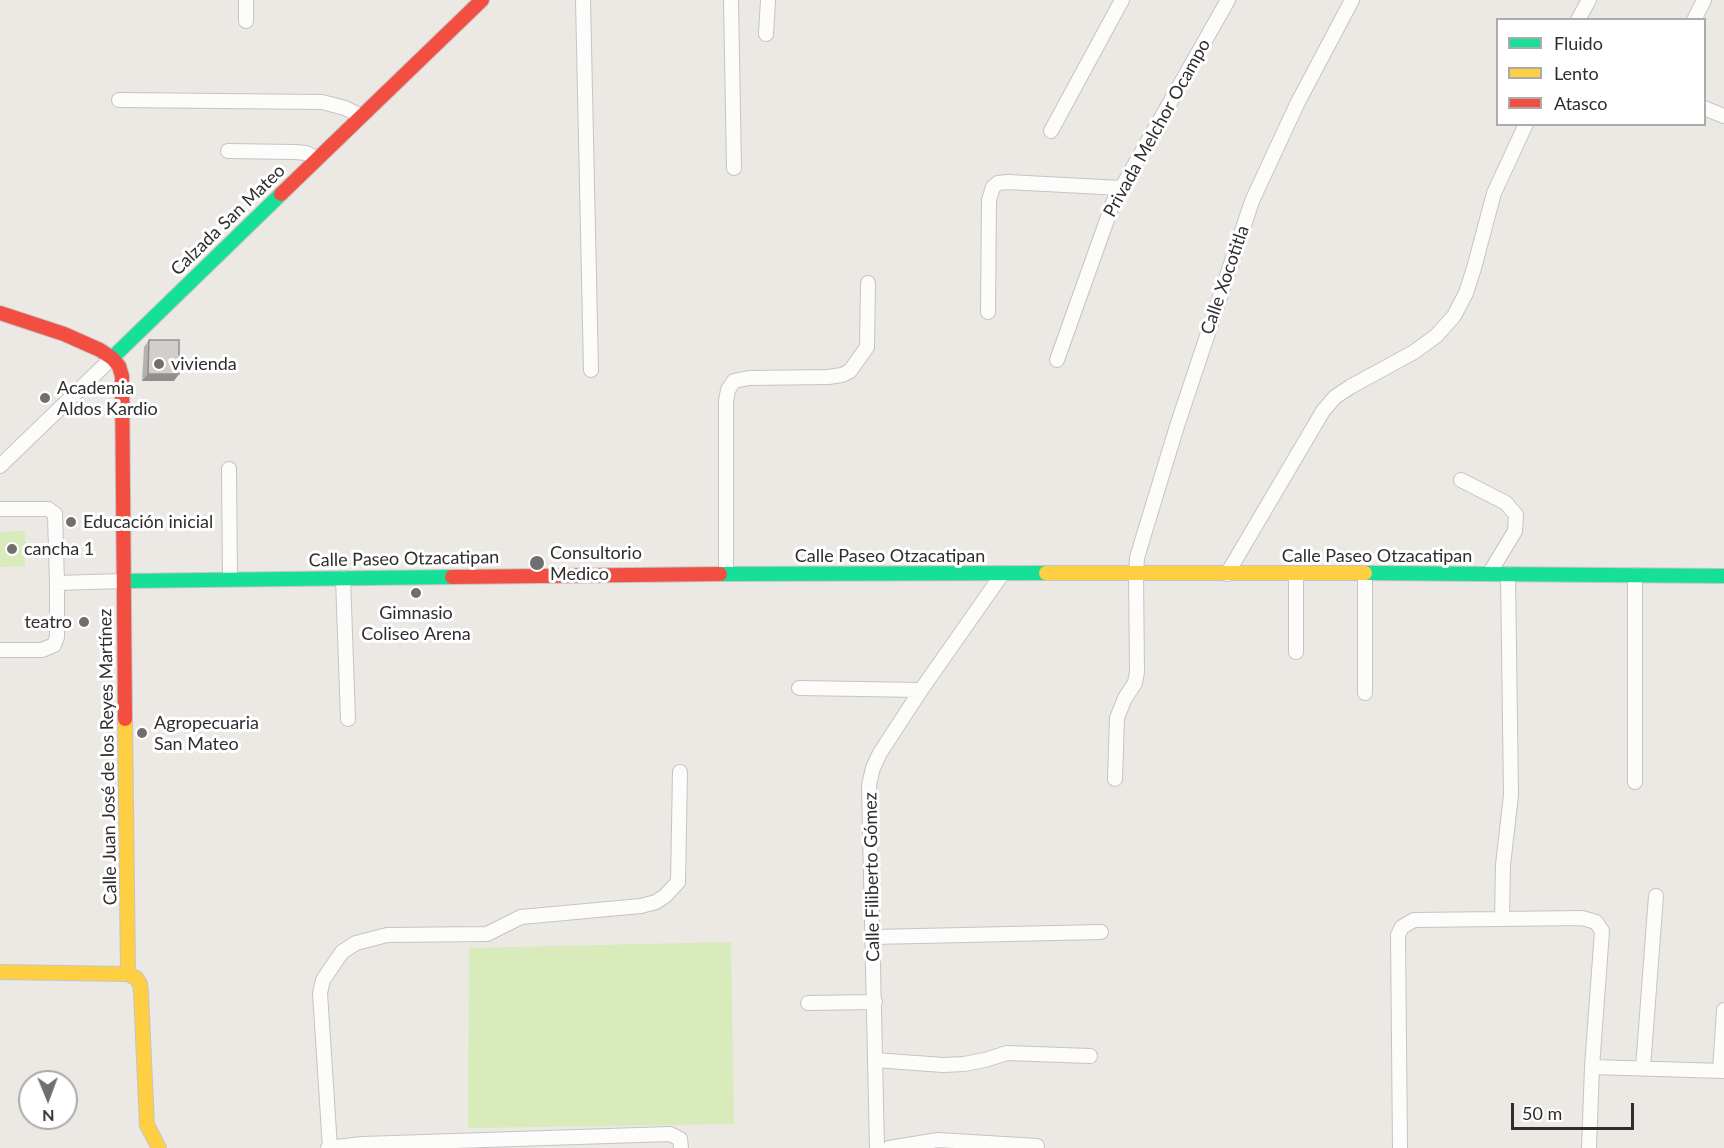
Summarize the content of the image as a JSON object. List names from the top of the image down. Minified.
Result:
{"streets":{"main road":["Calzada San Mateo","Calle Paseo Otzacatipan","Calle Juan José de los Reyes Martínez"],"street":["Privada Melchor Ocampo","Calle Xocotitla","Calle Filiberto Gómez"]},"crossings":[["Calzada San Mateo","Calle Juan José de los Reyes Martínez"],["Calle Xocotitla","Calle Paseo Otzacatipan"],["Calle Paseo Otzacatipan","Calle Juan José de los Reyes Martínez"],["Calle Paseo Otzacatipan","Calle Filiberto Gómez"]],"places":["vivienda","Academia Aldos Kardio","Educación inicial","cancha 1","Consultorio Medico","Gimnasio Coliseo Arena","teatro","Agropecuaria San Mateo"],"legend":["Fluido","Lento","Atasco"],"scale_bar":"50 m","north":"bottom"}
